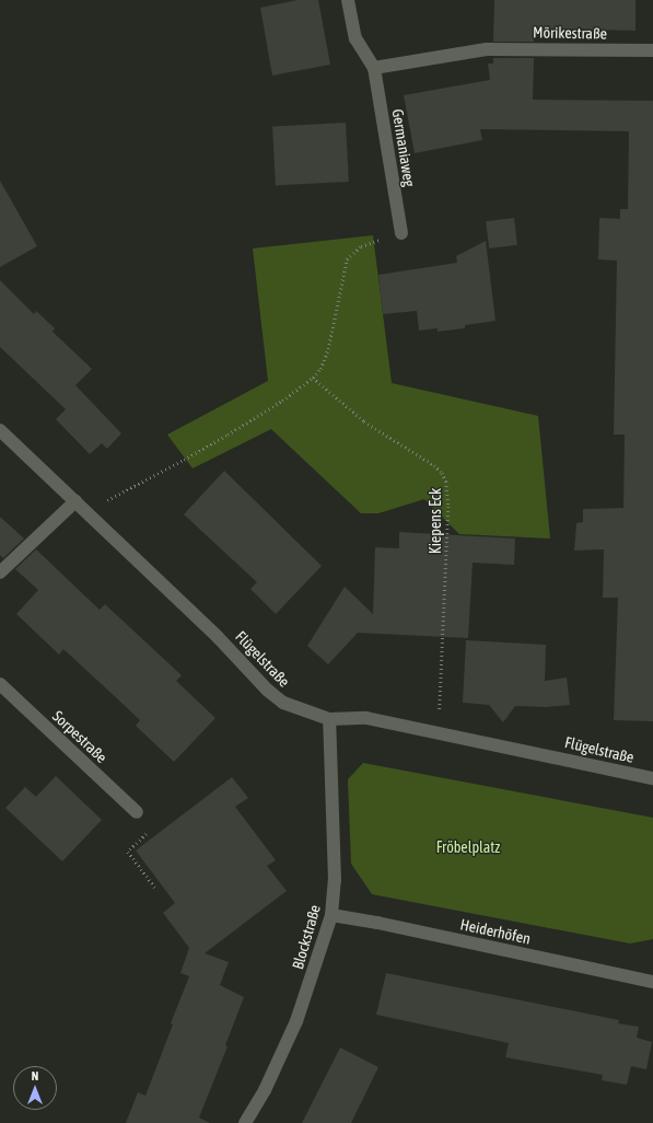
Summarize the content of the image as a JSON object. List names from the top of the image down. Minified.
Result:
{"streets":{"street":["Mörikestraße","Germaniaweg","Flügelstraße","Sorpestraße","Heiderhöfen","Blockstraße"],"path":["Kiepens Eck"]},"crossings":[["Mörikestraße","Germaniaweg"],["Kiepens Eck","Flügelstraße"],["Flügelstraße","Blockstraße"],["Heiderhöfen","Blockstraße"]],"parks":["Fröbelplatz"],"north":"top"}
